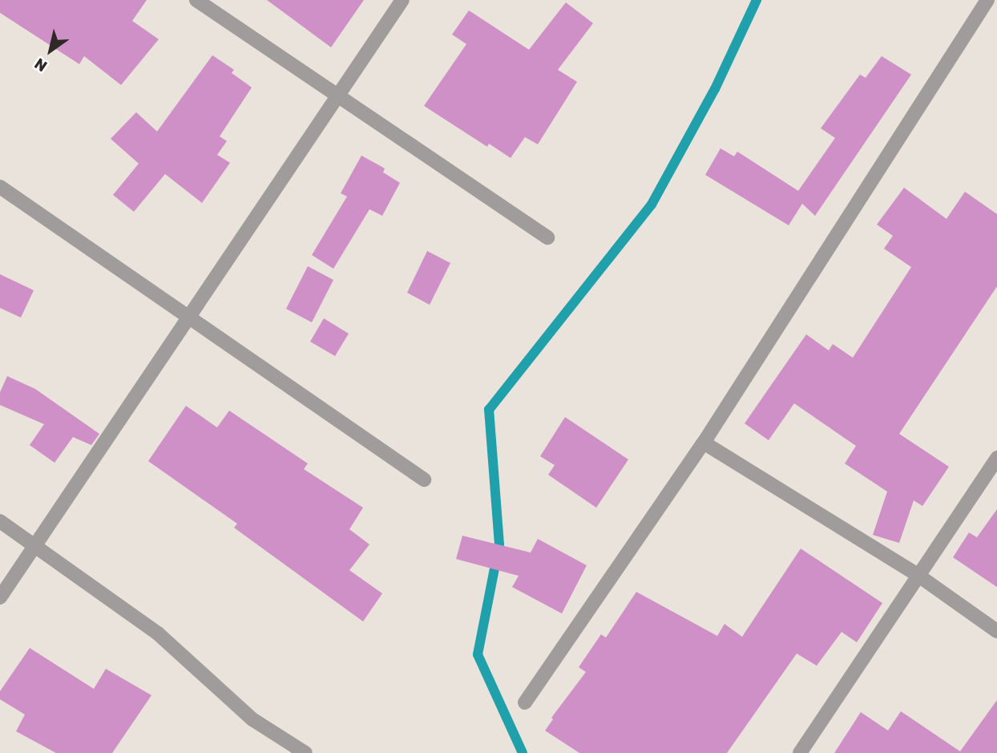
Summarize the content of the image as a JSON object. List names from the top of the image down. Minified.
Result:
{"north":"bottom left"}
